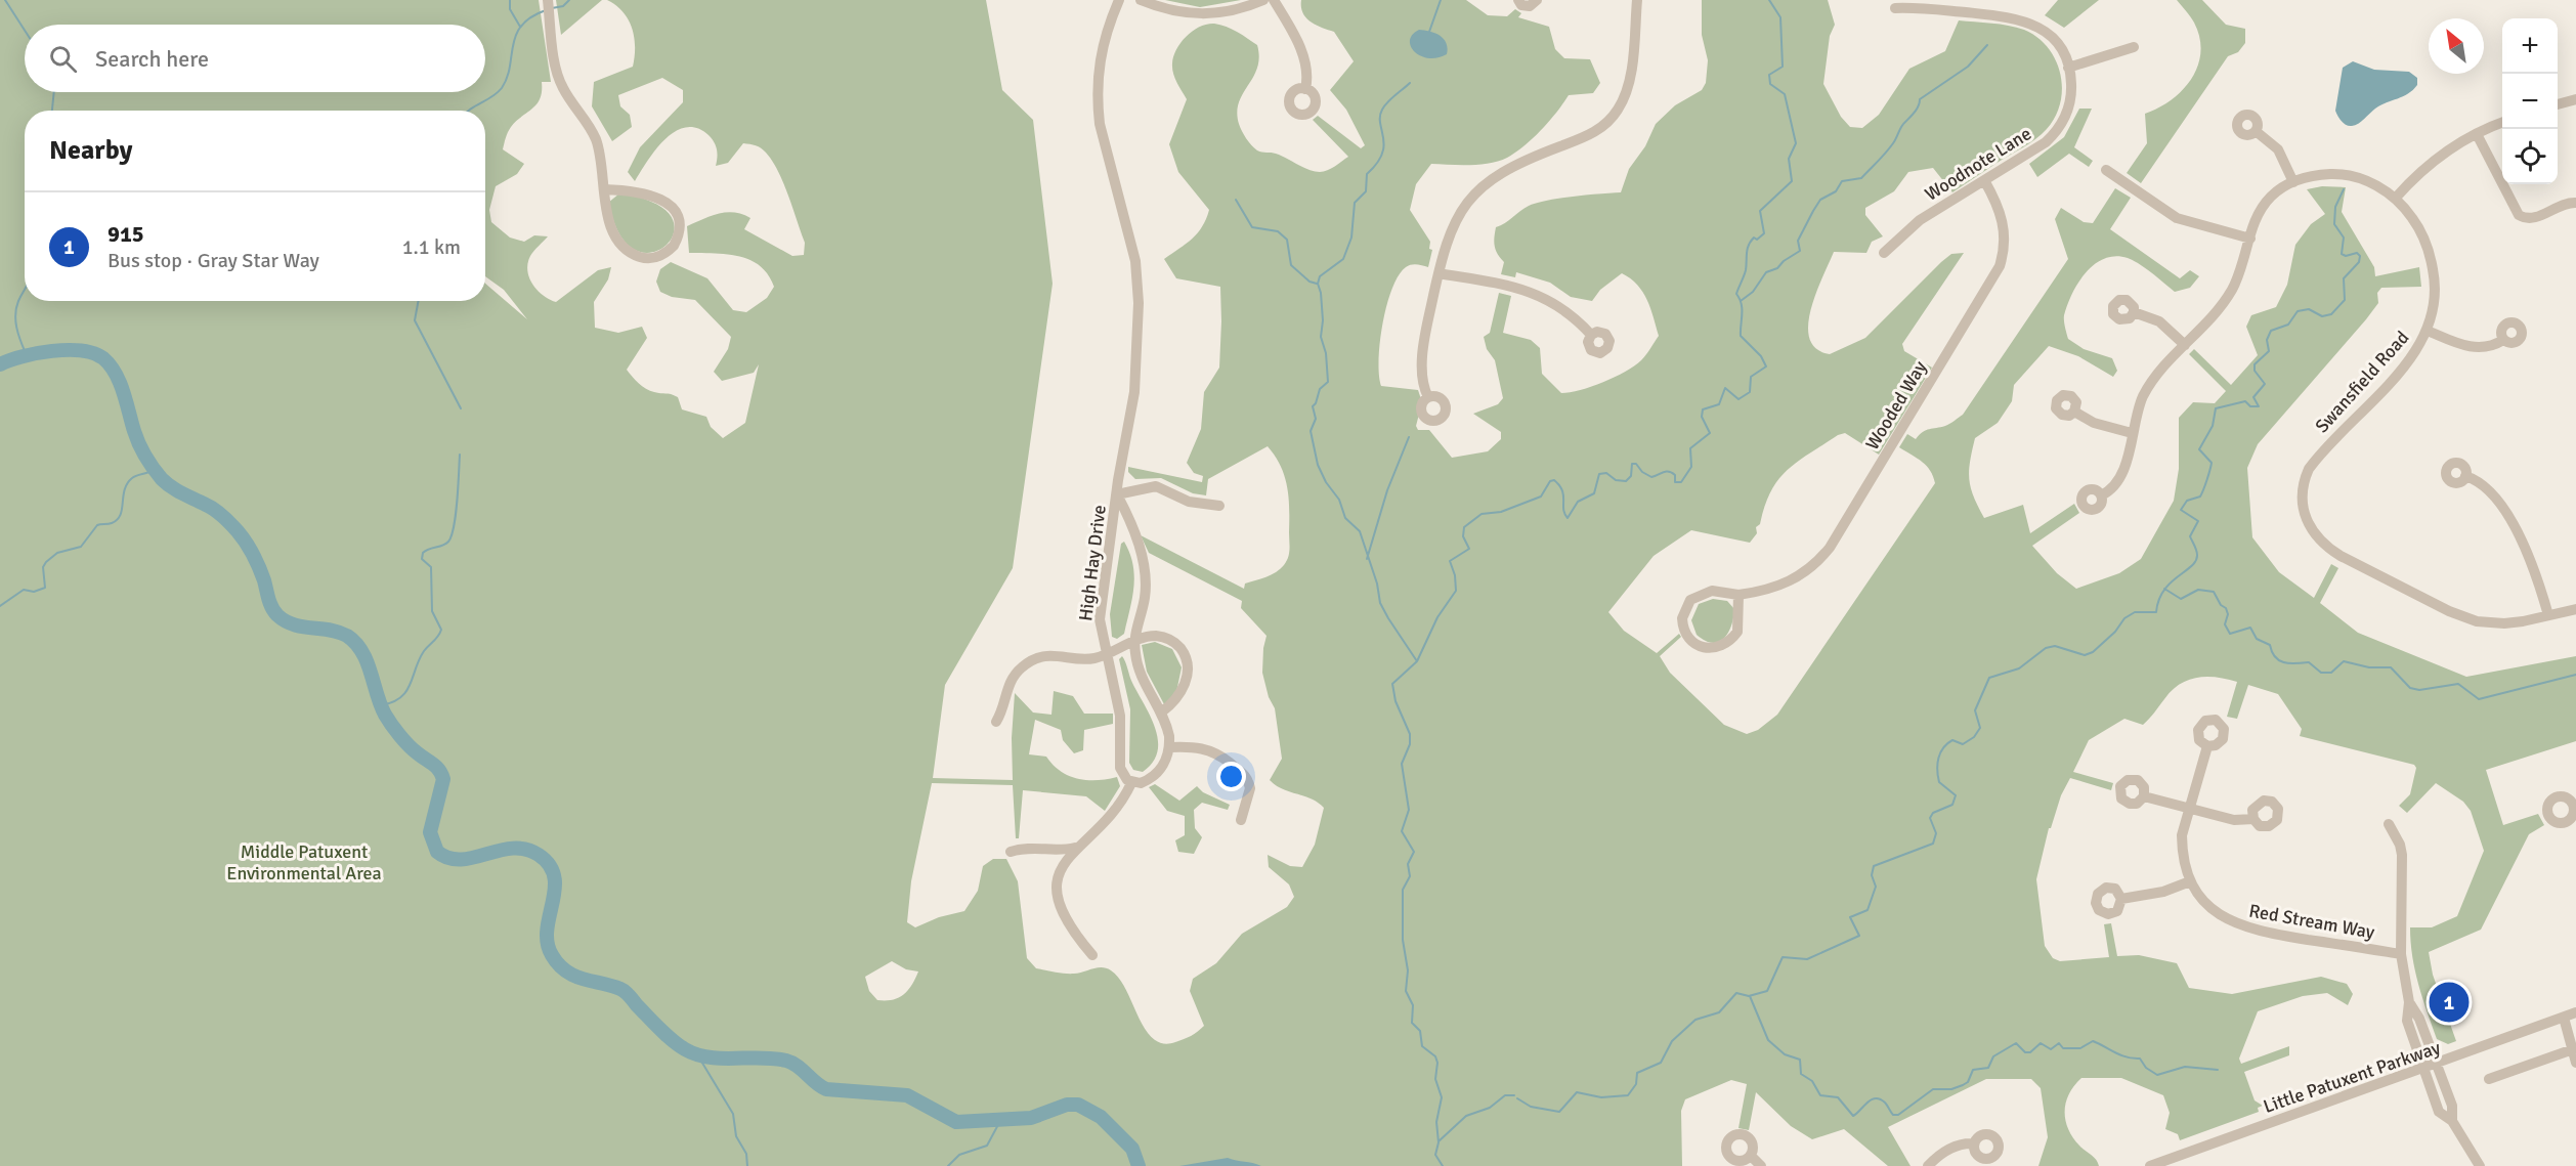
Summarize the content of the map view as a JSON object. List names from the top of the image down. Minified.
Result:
{"streets":{"street":["Woodnote Lane","Swansfield Road","Wooded Way","High Hay Drive","Red Stream Way","Little Patuxent Parkway"]},"crossings":[["Woodnote Lane","Wooded Way"]],"parks":["Middle Patuxent Environmental Area"],"north":"top left","page":{"map_buttons":["+","−"],"search":"Search here","heading":"Nearby","list":[{"mark":"1","name":"915","note":"Bus stop · Gray Star Way","value":"1.1 km"}],"pins":"1"}}
